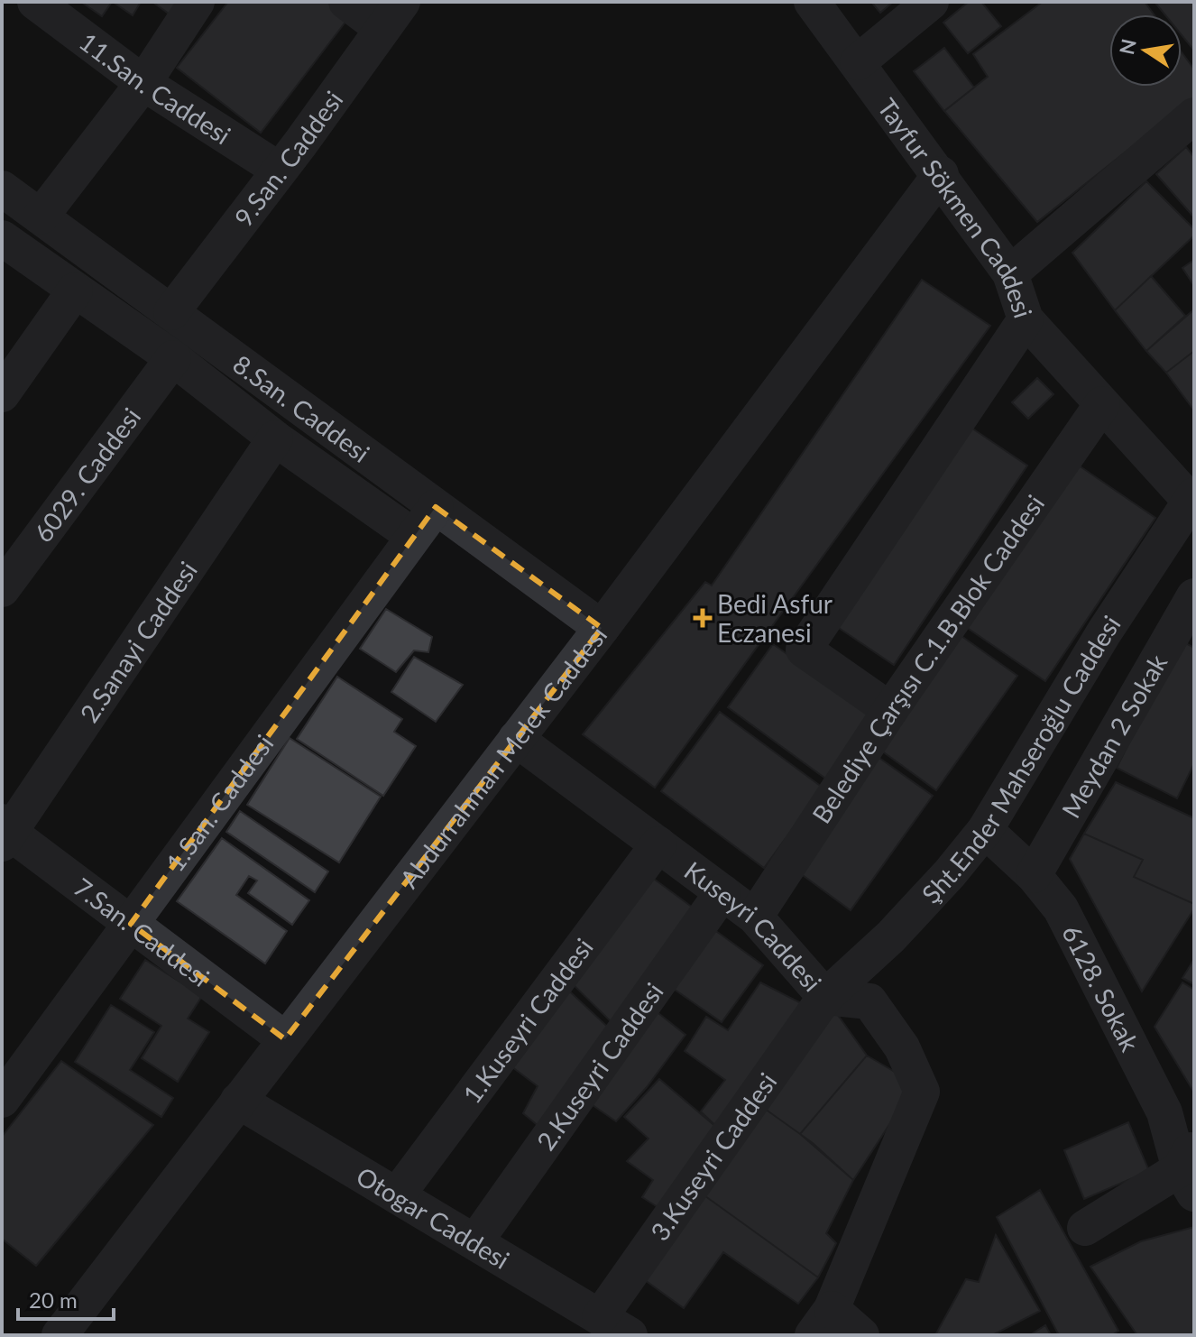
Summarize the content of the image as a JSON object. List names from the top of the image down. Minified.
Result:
{"streets":{"street":["11.San. Caddesi","9.San. Caddesi","Tayfur Sökmen Caddesi","8.San. Caddesi","6029. Caddesi","2.Sanayi Caddesi","Belediye Çarşısı C.1.B.Blok Caddesi","Meydan 2 Sokak","Abdurrahman Melek Caddesi","Şht.Ender Mahseroğlu Caddesi","1.San. Caddesi","Kuseyri Caddesi","7.San. Caddesi","6128. Sokak","1.Kuseyri Caddesi","2.Kuseyri Caddesi","3.Kuseyri Caddesi","Otogar Caddesi"]},"crossings":[["11.San. Caddesi","9.San. Caddesi"],["9.San. Caddesi","8.San. Caddesi"],["Tayfur Sökmen Caddesi","Belediye Çarşısı C.1.B.Blok Caddesi"],["Tayfur Sökmen Caddesi","Abdurrahman Melek Caddesi"],["Tayfur Sökmen Caddesi","Şht.Ender Mahseroğlu Caddesi"],["8.San. Caddesi","6029. Caddesi"],["8.San. Caddesi","2.Sanayi Caddesi"],["8.San. Caddesi","Abdurrahman Melek Caddesi"],["8.San. Caddesi","1.San. Caddesi"],["2.Sanayi Caddesi","7.San. Caddesi"],["Belediye Çarşısı C.1.B.Blok Caddesi","Kuseyri Caddesi"],["Meydan 2 Sokak","6128. Sokak"],["Abdurrahman Melek Caddesi","Kuseyri Caddesi"],["Abdurrahman Melek Caddesi","7.San. Caddesi"],["Abdurrahman Melek Caddesi","Otogar Caddesi"],["Şht.Ender Mahseroğlu Caddesi","Kuseyri Caddesi"],["Şht.Ender Mahseroğlu Caddesi","6128. Sokak"],["Şht.Ender Mahseroğlu Caddesi","3.Kuseyri Caddesi"],["1.San. Caddesi","7.San. Caddesi"],["Kuseyri Caddesi","1.Kuseyri Caddesi"],["Kuseyri Caddesi","2.Kuseyri Caddesi"],["Kuseyri Caddesi","3.Kuseyri Caddesi"],["1.Kuseyri Caddesi","Otogar Caddesi"],["2.Kuseyri Caddesi","Otogar Caddesi"],["3.Kuseyri Caddesi","Otogar Caddesi"]],"places":{"health":["Bedi Asfur Eczanesi"]},"scale_bar":"20 m","north":"left"}
